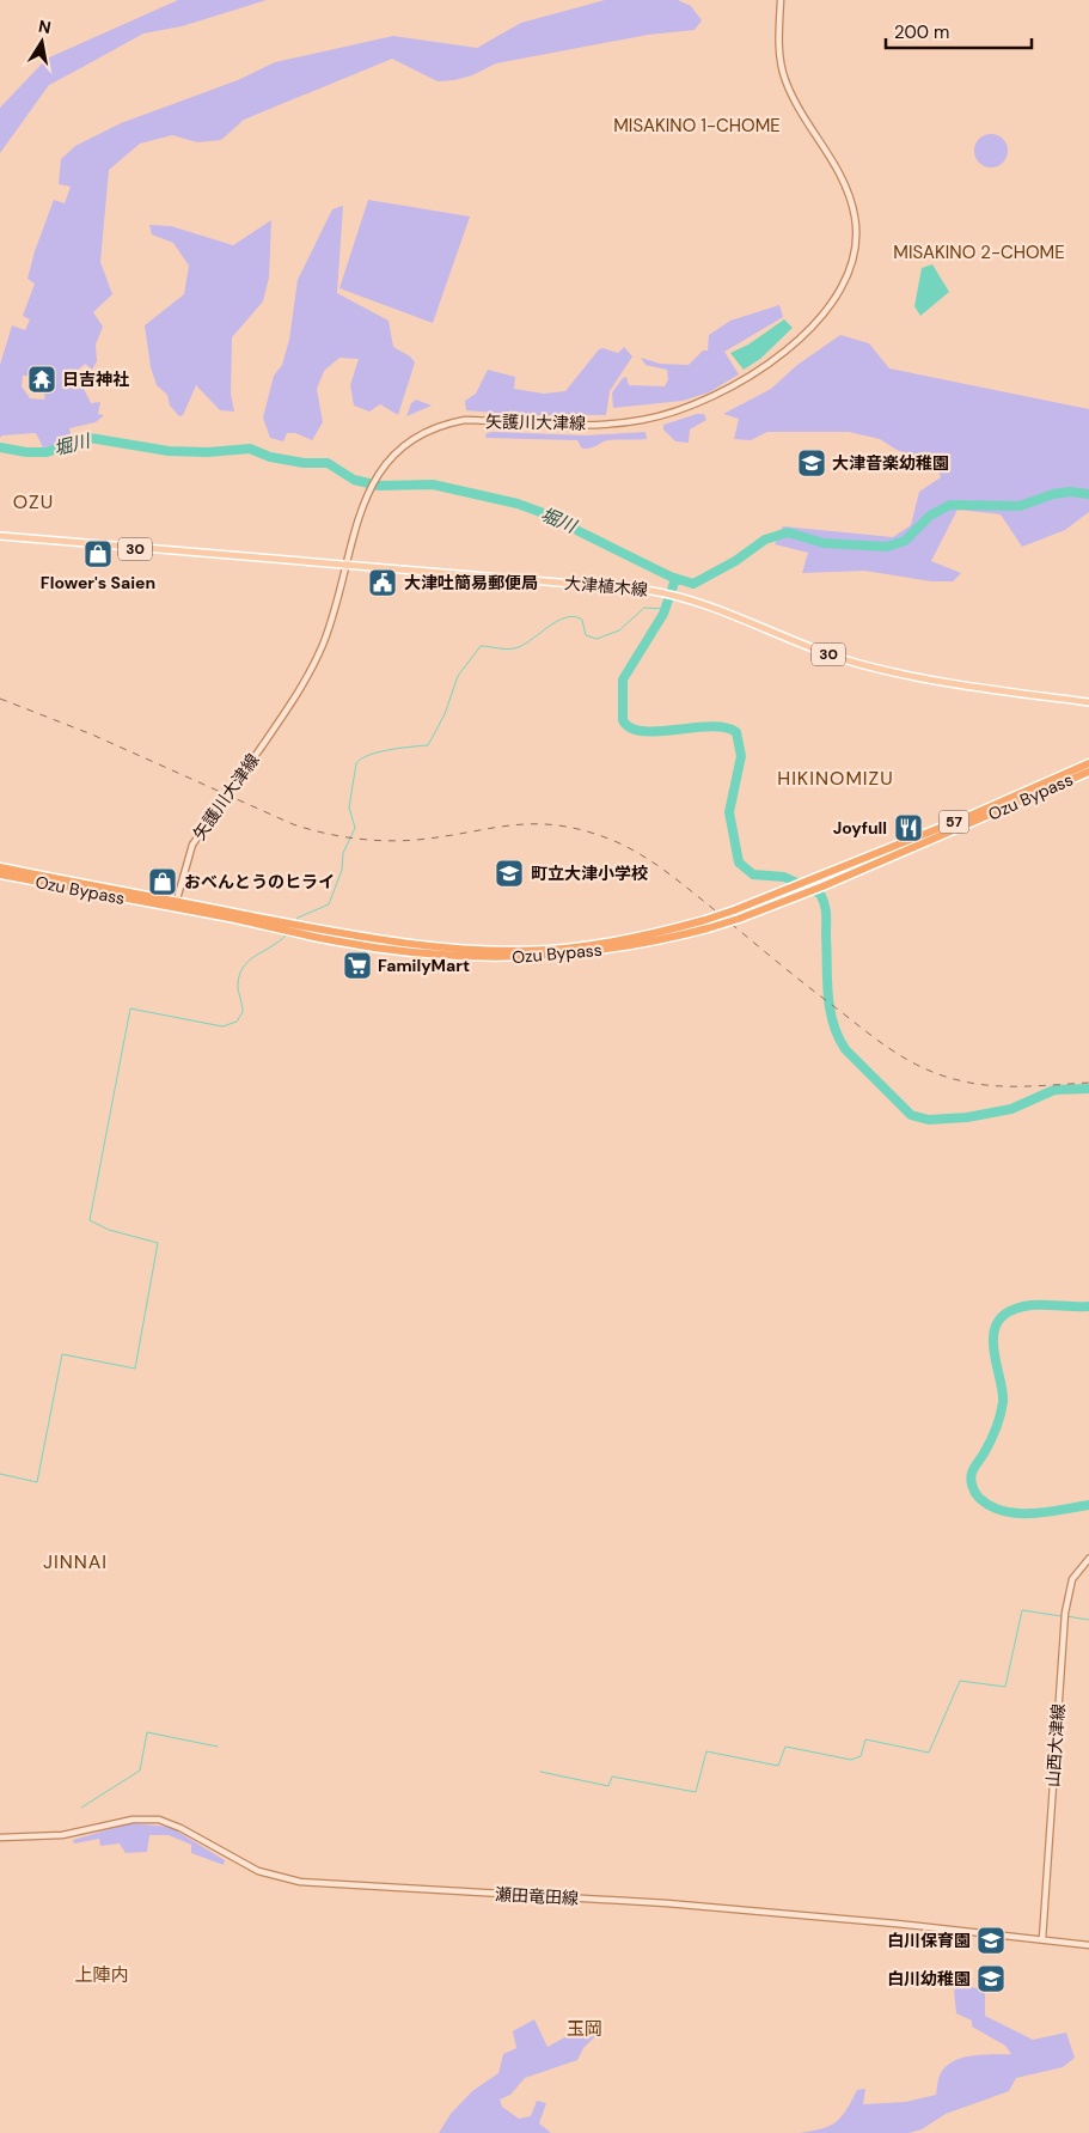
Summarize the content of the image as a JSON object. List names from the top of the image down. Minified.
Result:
{"streets":{"highway":["Ozu Bypass","57"],"main road":["矢護川大津線","30","大津植木線","山西大津線","瀬田竜田線"]},"crossings":[["矢護川大津線","大津植木線"],["矢護川大津線","Ozu Bypass"],["山西大津線","瀬田竜田線"]],"districts":["MISAKINO 1-CHOME","MISAKINO 2-CHOME","OZU","HIKINOMIZU","JINNAI","上陣内","玉岡"],"water":["堀川"],"places":{"temple":["日吉神社"],"school or university":["大津音楽幼稚園","町立大津小学校","白川保育園","白川幼稚園"],"shop":["Flower's Saien","おべんとうのヒライ"],"public building":["大津吐簡易郵便局"],"restaurant":["Joyfull"],"supermarket":["FamilyMart"]},"scale_bar":"200 m","north":"top"}
